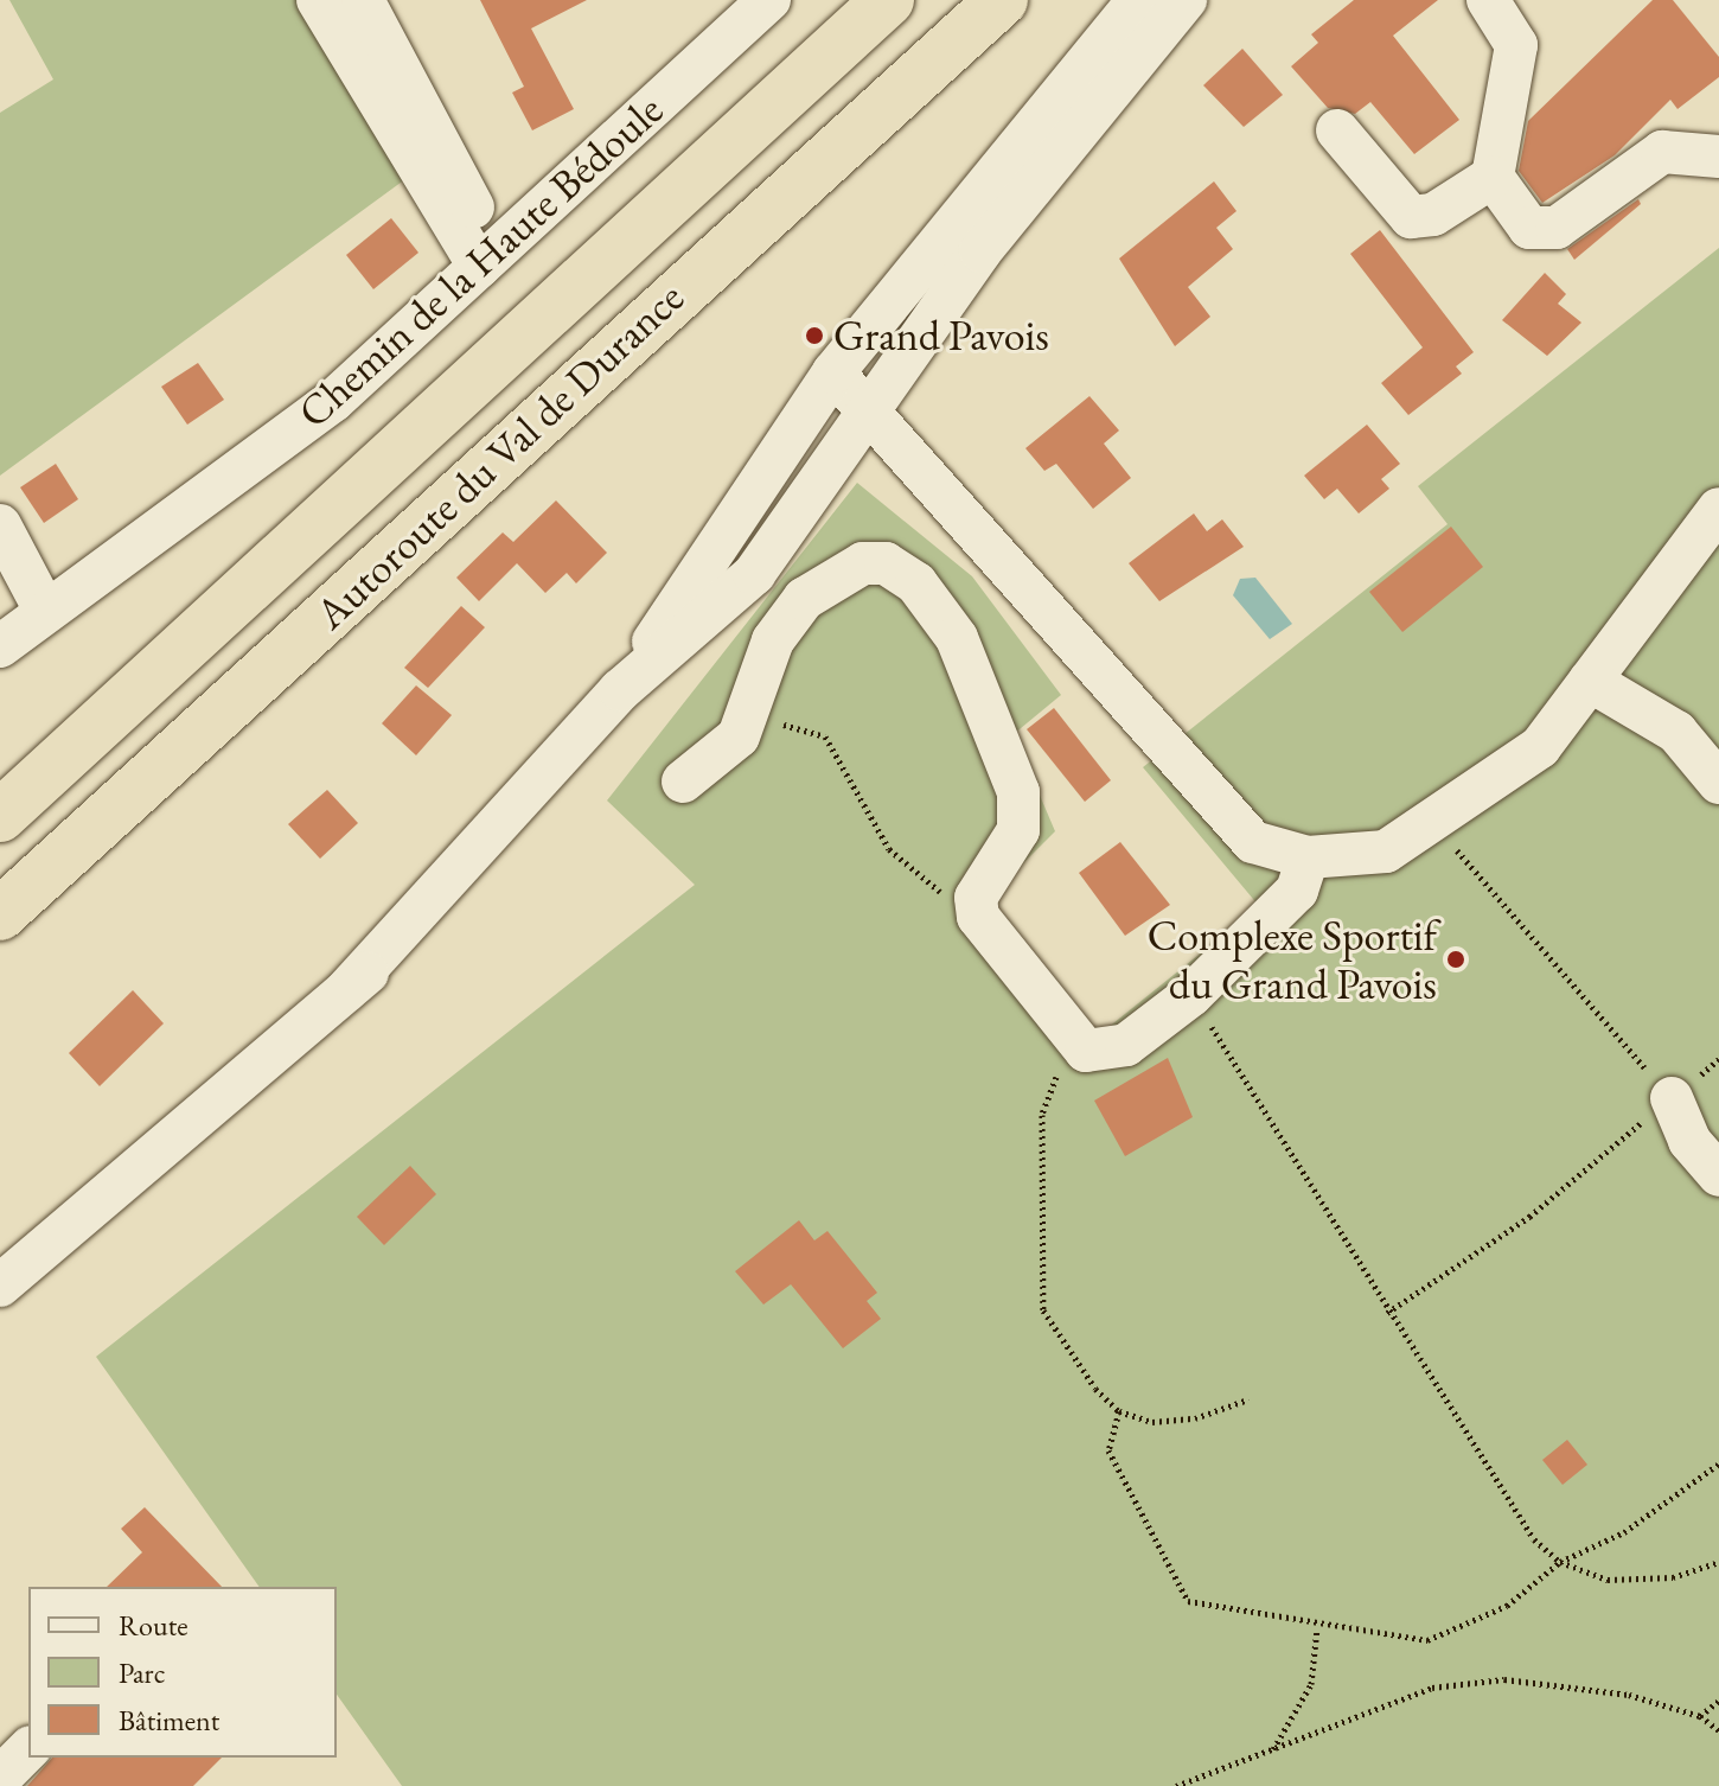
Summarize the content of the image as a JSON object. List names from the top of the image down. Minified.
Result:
{"streets":{"highway":["Autoroute du Val de Durance"],"street":["Chemin de la Haute Bédoule"]},"places":["Grand Pavois","Complexe Sportif du Grand Pavois"],"legend":["Route","Parc","Bâtiment"]}
